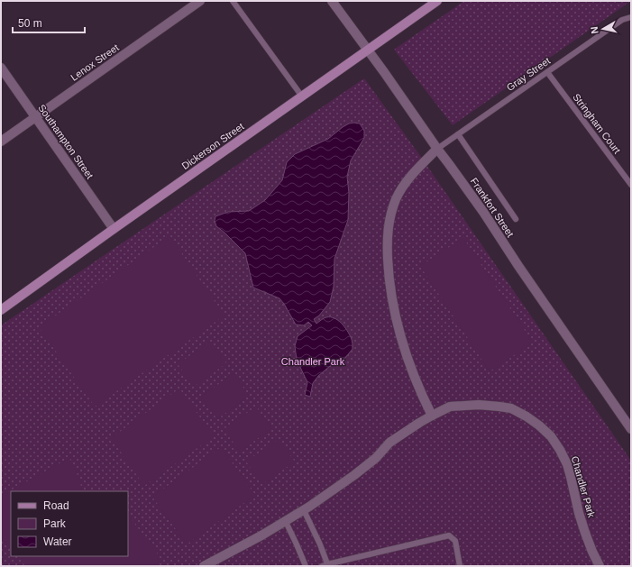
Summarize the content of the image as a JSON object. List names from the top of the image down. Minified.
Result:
{"streets":{"street":["Lenox Street","Southampton Street","Dickerson Street","Frankfort Street","Chandler Park"],"lane":["Gray Street","Stringham Court"]},"crossings":[["Lenox Street","Southampton Street"],["Gray Street","Stringham Court"],["Gray Street","Frankfort Street"],["Southampton Street","Dickerson Street"],["Dickerson Street","Frankfort Street"]],"parks":["Chandler Park"],"legend":["Road","Park","Water"],"scale_bar":"50 m","north":"left"}
